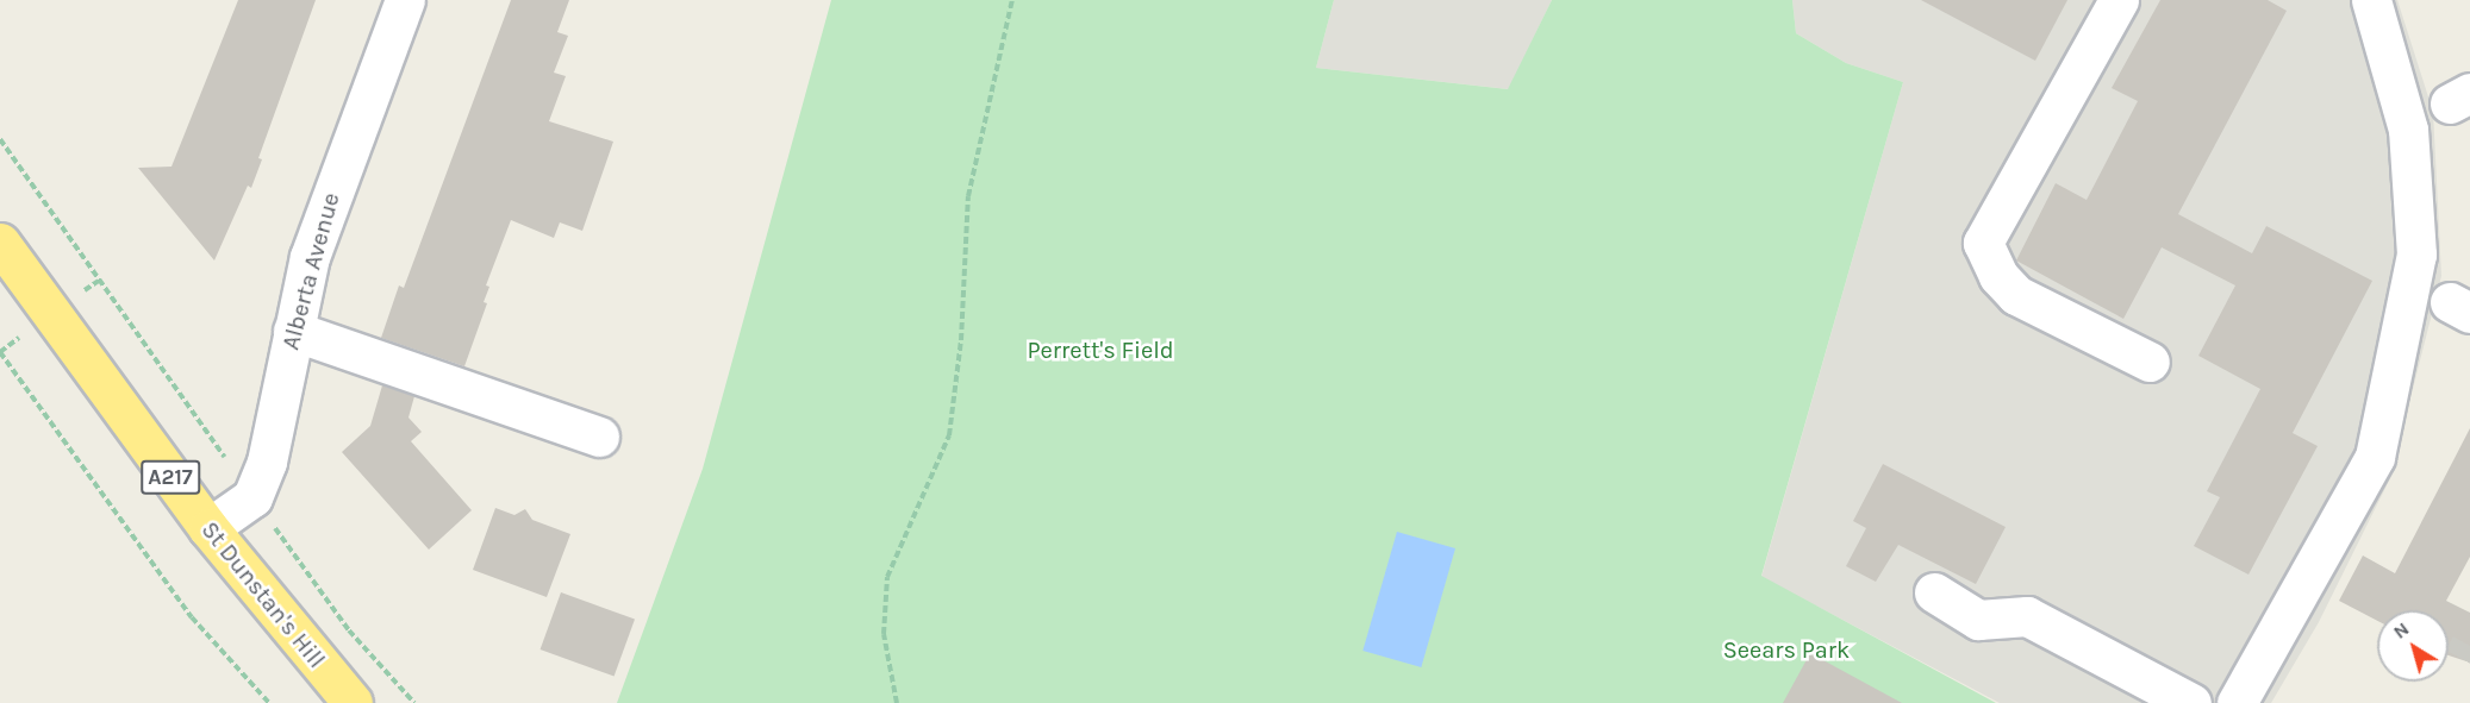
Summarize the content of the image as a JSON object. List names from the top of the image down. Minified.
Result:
{"streets":{"highway":["A217","St Dunstan's Hill"],"street":["Alberta Avenue"]},"crossings":[["Alberta Avenue","St Dunstan's Hill"]],"parks":["Perrett's Field","Seears Park"],"north":"top left"}
